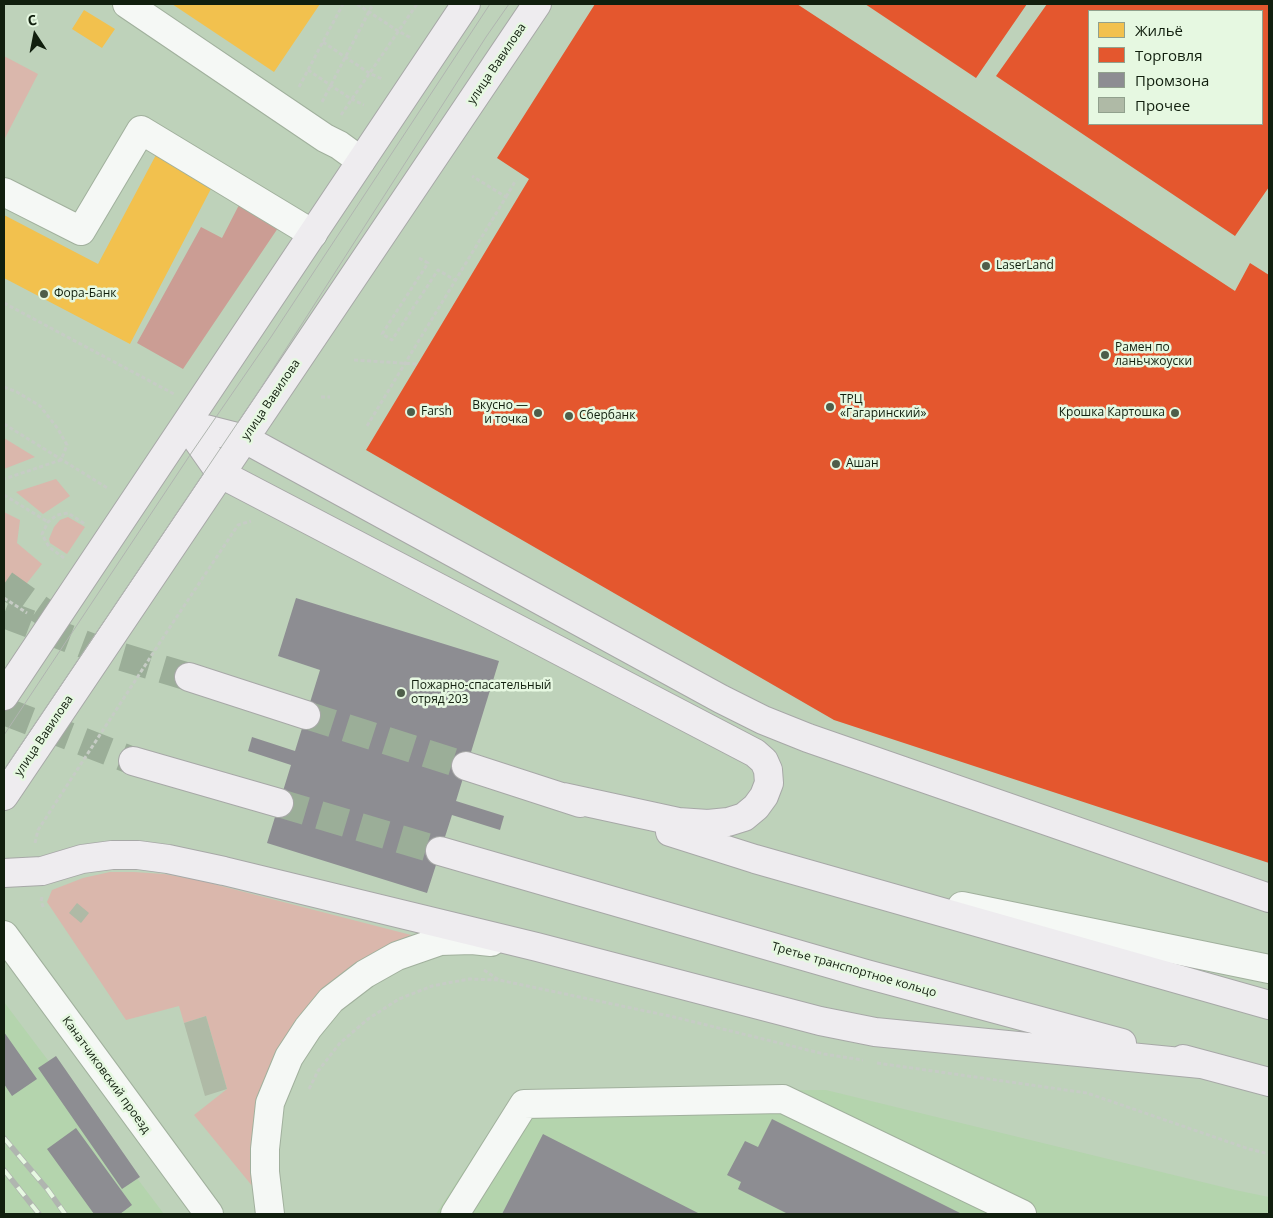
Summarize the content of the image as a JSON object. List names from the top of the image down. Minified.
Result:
{"streets":{"main road":["улица Вавилова","Третье транспортное кольцо"],"street":["Канатчиковский проезд"]},"places":["LaserLand","Фора-Банк","Рамен по ланьчжоуски","ТРЦ «Гагаринский»","Farsh","Вкусно — и точка","Крошка Картошка","Сбербанк","Ашан","Пожарно-спасательный отряд 203"],"legend":["Жильё","Торговля","Промзона","Прочее"],"north":"top"}
